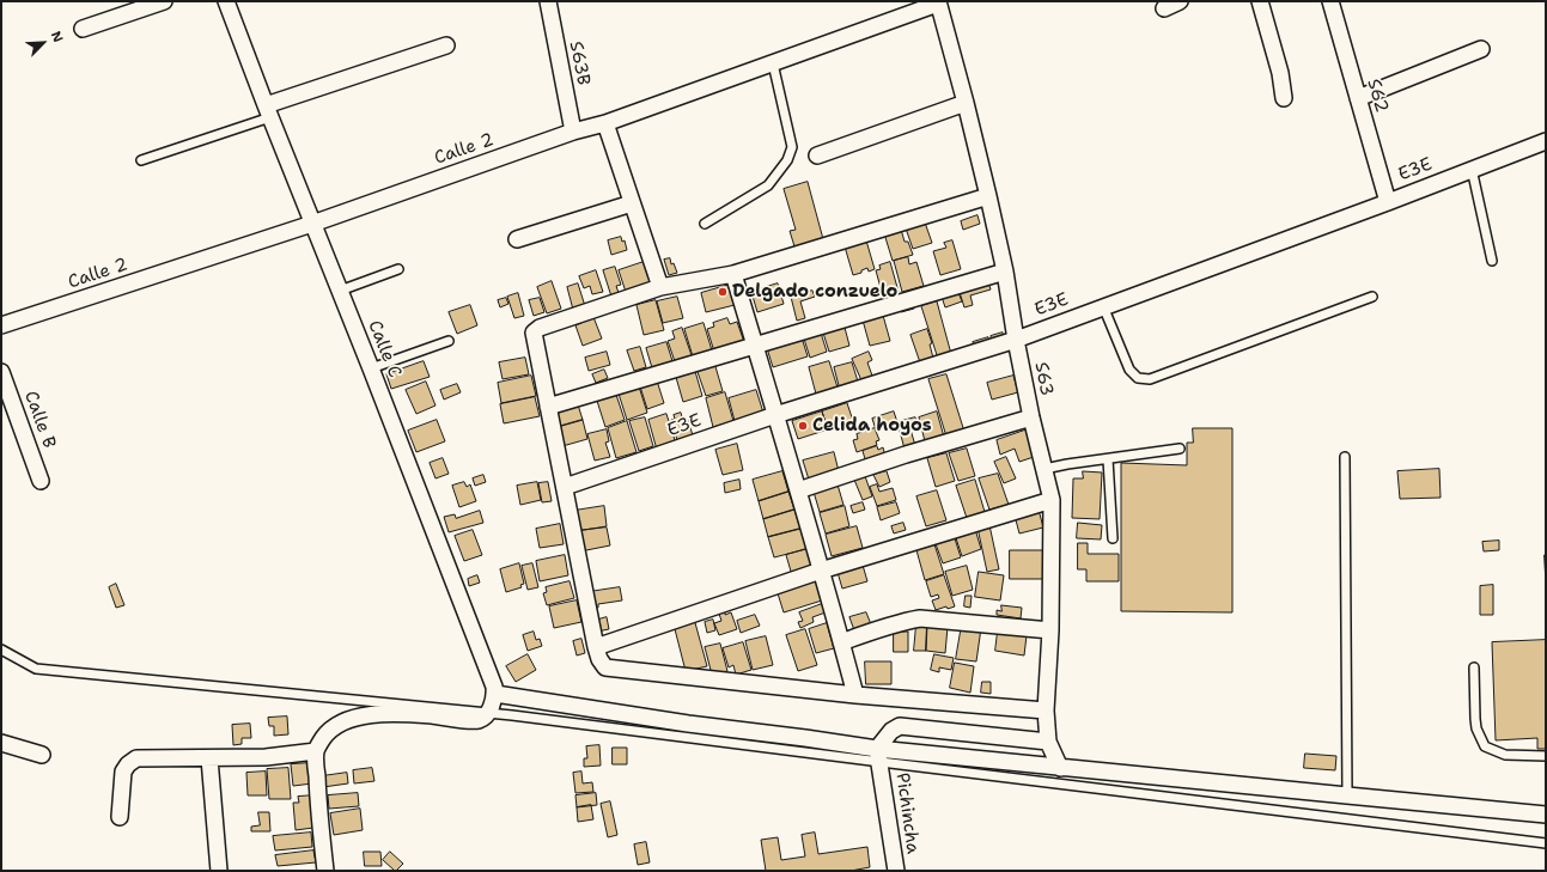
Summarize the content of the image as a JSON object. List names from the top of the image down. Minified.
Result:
{"streets":{"street":["S63B","S62","Calle 2","E3E","Calle C","S63","Calle B","Pichincha"]},"crossings":[["S63B","Calle 2"],["S62","E3E"],["Calle 2","Calle C"],["Calle 2","S63"],["E3E","S63"]],"places":["Delgado conzuelo","Celida hoyos"],"north":"top right"}
